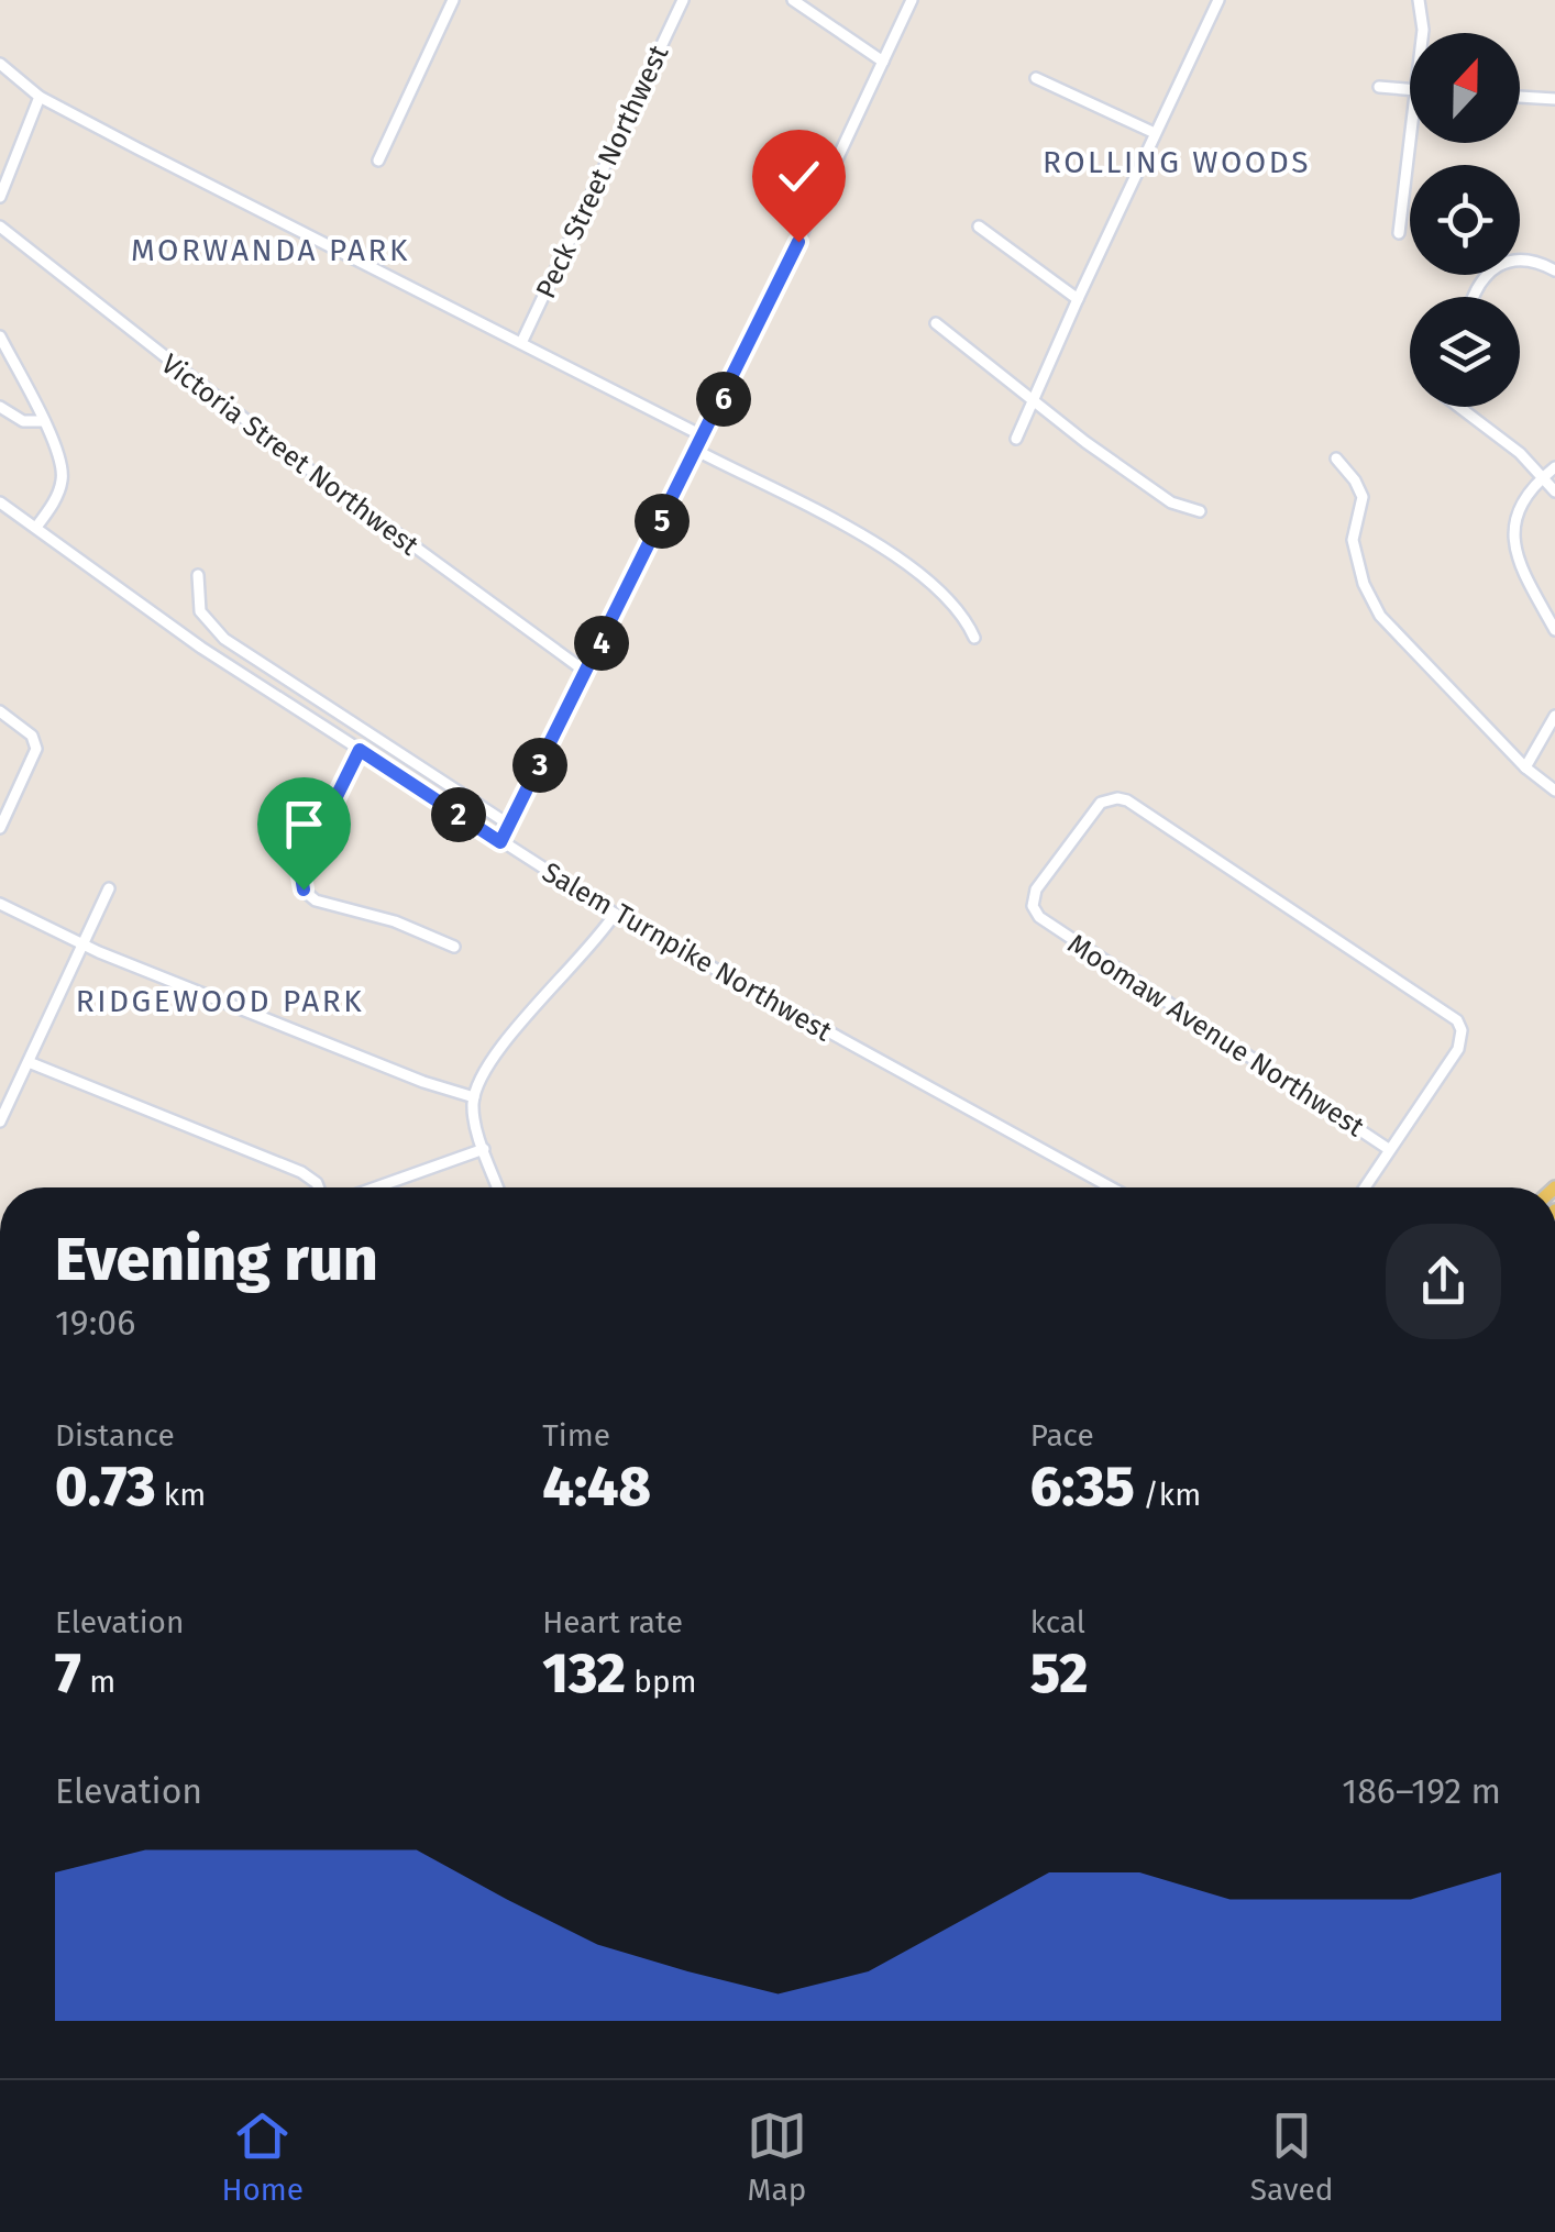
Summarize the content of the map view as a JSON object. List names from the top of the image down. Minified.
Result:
{"streets":{"street":["Peck Street Northwest","Victoria Street Northwest","Salem Turnpike Northwest","Moomaw Avenue Northwest"]},"districts":["ROLLING WOODS","MORWANDA PARK","RIDGEWOOD PARK"],"north":"top","page":{"pins":["6","5","4","3","2"],"heading":["Evening run","19:06"],"stats":[["Distance","0.73 km"],["Time","4:48"],["Pace","6:35 /km"],["Elevation","7 m"],["Heart rate","132 bpm"],["kcal","52"]],"chart":["Elevation","186–192 m"],"tabs":["Home","Map","Saved"]}}
